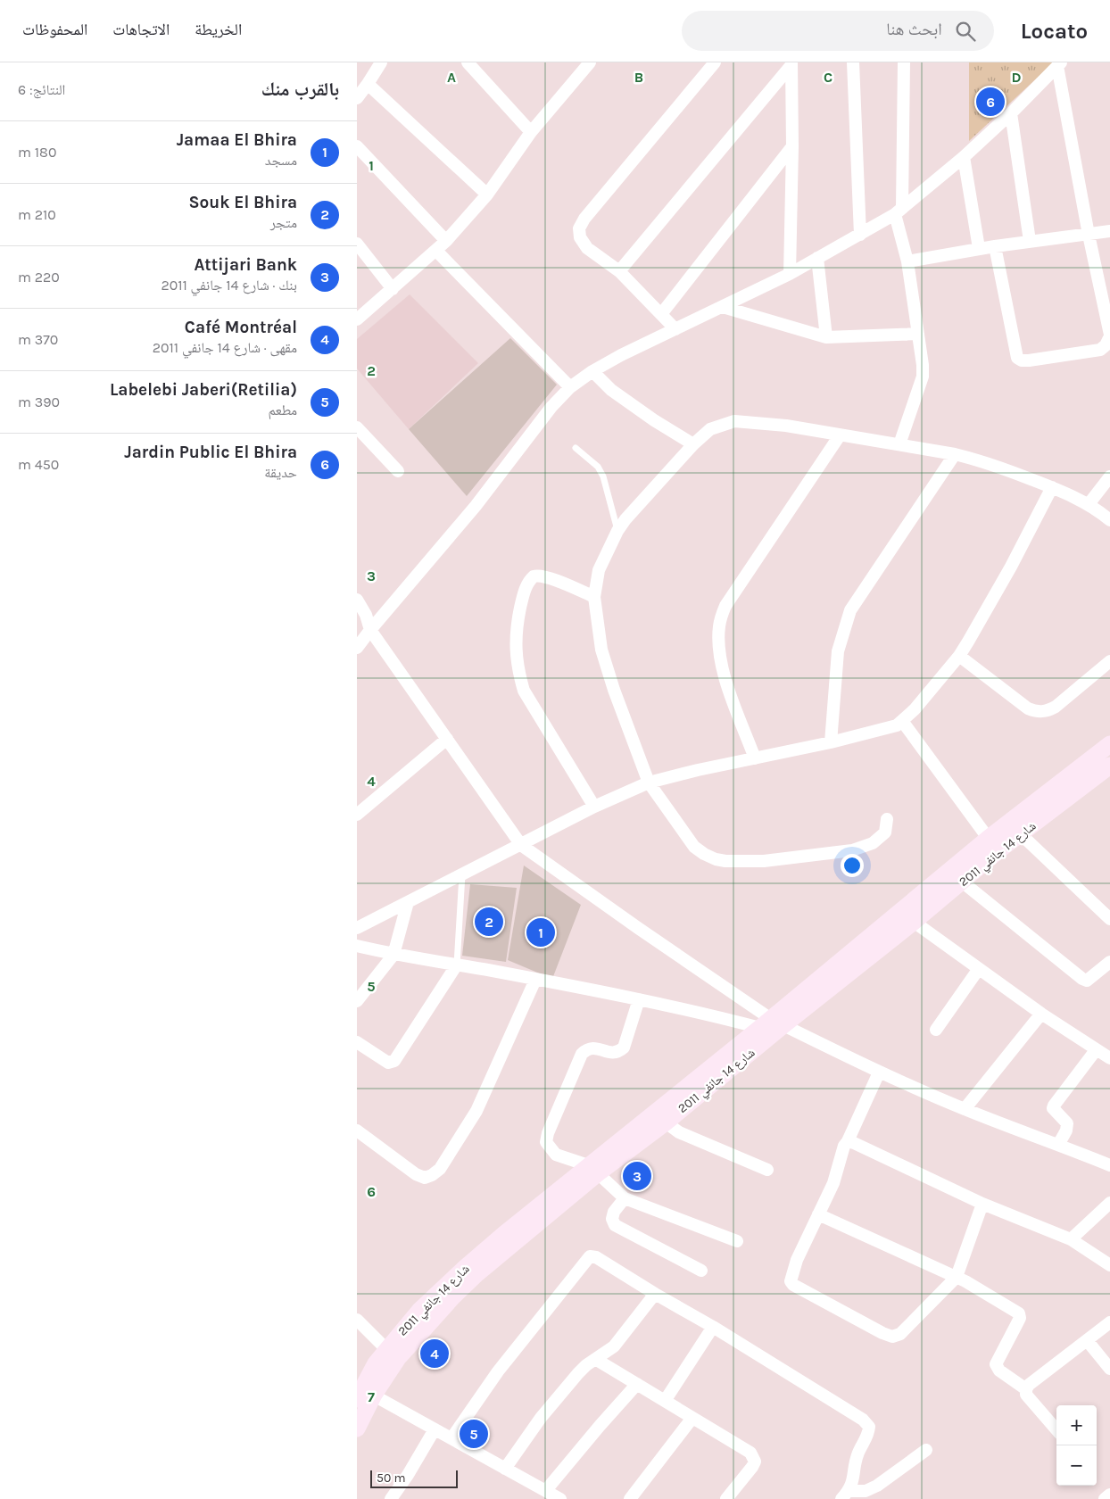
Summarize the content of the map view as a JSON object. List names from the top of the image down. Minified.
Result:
{"streets":{"main road":["شارع 14 جانفي 2011"]},"scale_bar":"50 m","page":{"header":"Locato","search":"ابحث هنا","nav":["الخريطة","الاتجاهات","المحفوظات"],"heading":["بالقرب منك","النتائج: 6"],"pins":["6","2","1","3","4","5"],"list":[{"mark":"1","name":"Jamaa El Bhira","note":"مسجد","value":"180 m"},{"mark":"2","name":"Souk El Bhira","note":"متجر","value":"210 m"},{"mark":"3","name":"Attijari Bank","note":"بنك · شارع 14 جانفي 2011","value":"220 m"},{"mark":"4","name":"Café Montréal","note":"مقهى · شارع 14 جانفي 2011","value":"370 m"},{"mark":"5","name":"Labelebi Jaberi(Retilia)","note":"مطعم","value":"390 m"},{"mark":"6","name":"Jardin Public El Bhira","note":"حديقة","value":"450 m"}],"map_buttons":["+","−"],"scale":"50 m"},"grid":{"columns":["A","B","C","D"],"rows":["1","2","3","4","5","6","7"]}}
